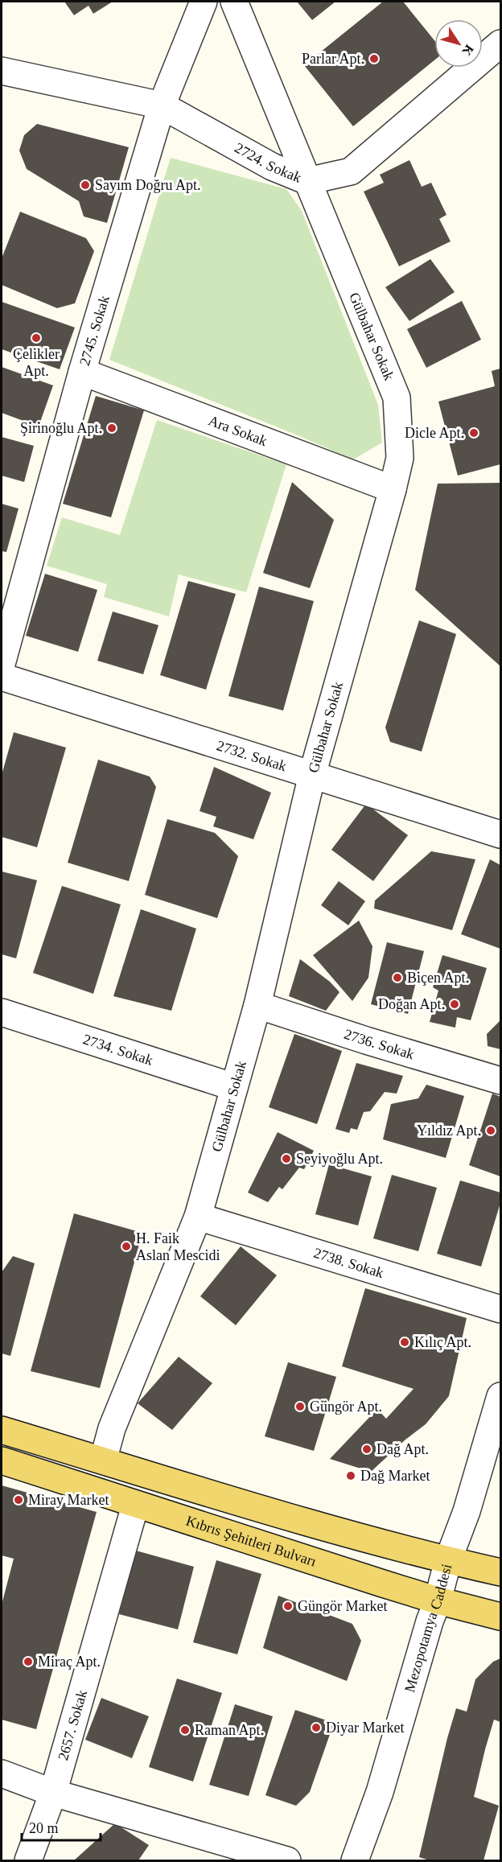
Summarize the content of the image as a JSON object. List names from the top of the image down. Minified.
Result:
{"streets":{"main road":["Kıbrıs Şehitleri Bulvarı"],"street":["2724. Sokak","2745. Sokak","Gülbahar Sokak","Ara Sokak","2732. Sokak","2736. Sokak","2734. Sokak","2738. Sokak","Mezopotamya Caddesi","2657. Sokak"]},"crossings":[["2724. Sokak","2745. Sokak"],["2724. Sokak","Gülbahar Sokak"],["2745. Sokak","Ara Sokak"],["Gülbahar Sokak","Ara Sokak"],["Gülbahar Sokak","2732. Sokak"],["Gülbahar Sokak","2736. Sokak"],["Gülbahar Sokak","2734. Sokak"],["Gülbahar Sokak","2738. Sokak"],["Kıbrıs Şehitleri Bulvarı","Mezopotamya Caddesi"],["Kıbrıs Şehitleri Bulvarı","2657. Sokak"]],"places":["Parlar Apt.","Sayım Doğru Apt.","Çelikler Apt.","Şirinoğlu Apt.","Dicle Apt.","Biçen Apt.","Doğan Apt.","Yıldız Apt.","Seyiyoğlu Apt.","H. Faik Aslan Mescidi","Kılıç Apt.","Güngör Apt.","Dağ Apt.","Dağ Market","Miray Market","Güngör Market","Miraç Apt.","Diyar Market","Raman Apt."],"scale_bar":"20 m","north":"bottom right"}
